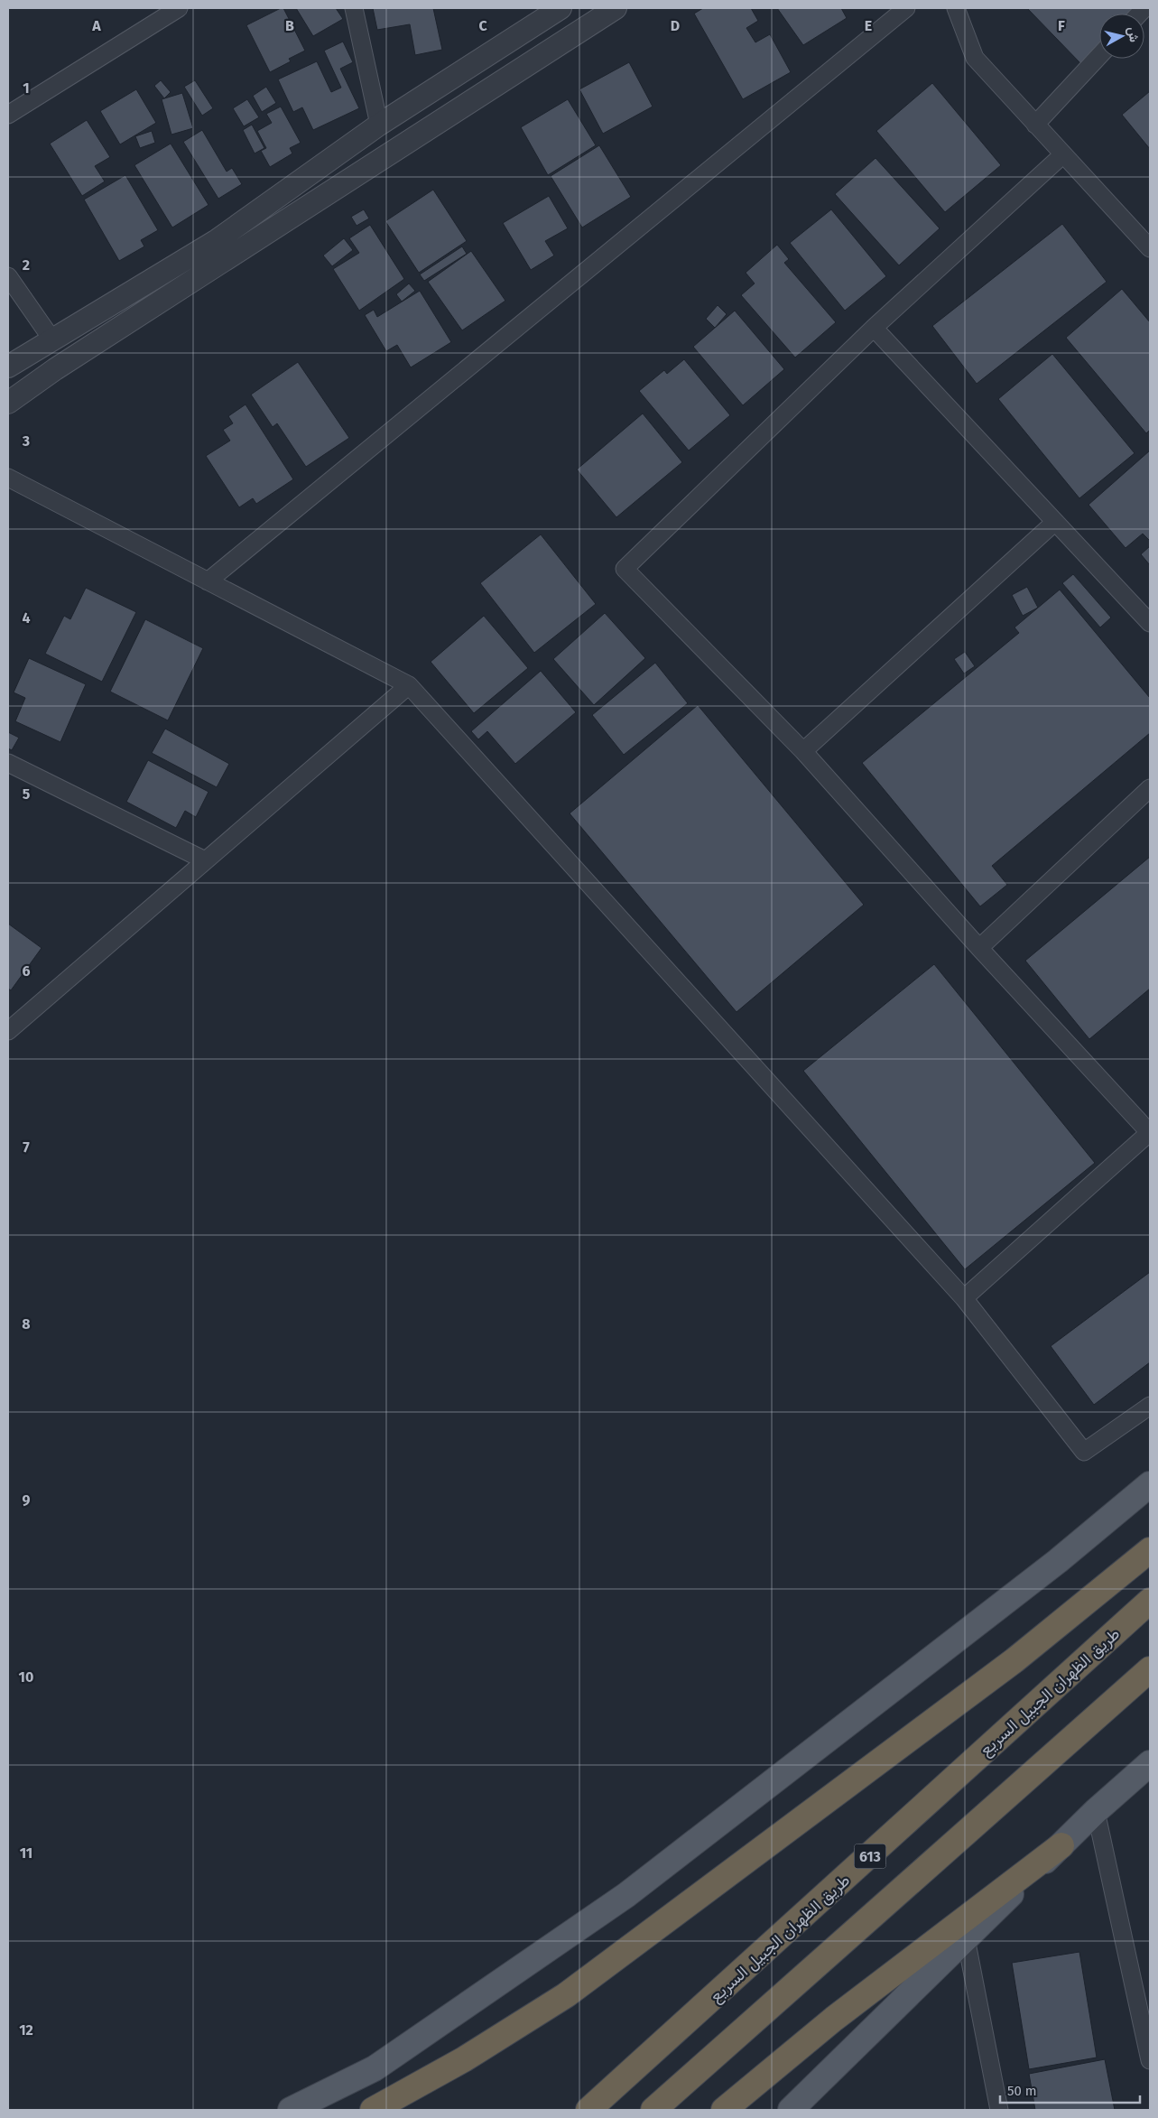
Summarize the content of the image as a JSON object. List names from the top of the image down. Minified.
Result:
{"streets":{"highway":["طريق الظهران الجبيل السريع","613"]},"scale_bar":"50 m","north":"right","grid":{"columns":["A","B","C","D","E","F"],"rows":["1","2","3","4","5","6","7","8","9","10","11","12"]}}
